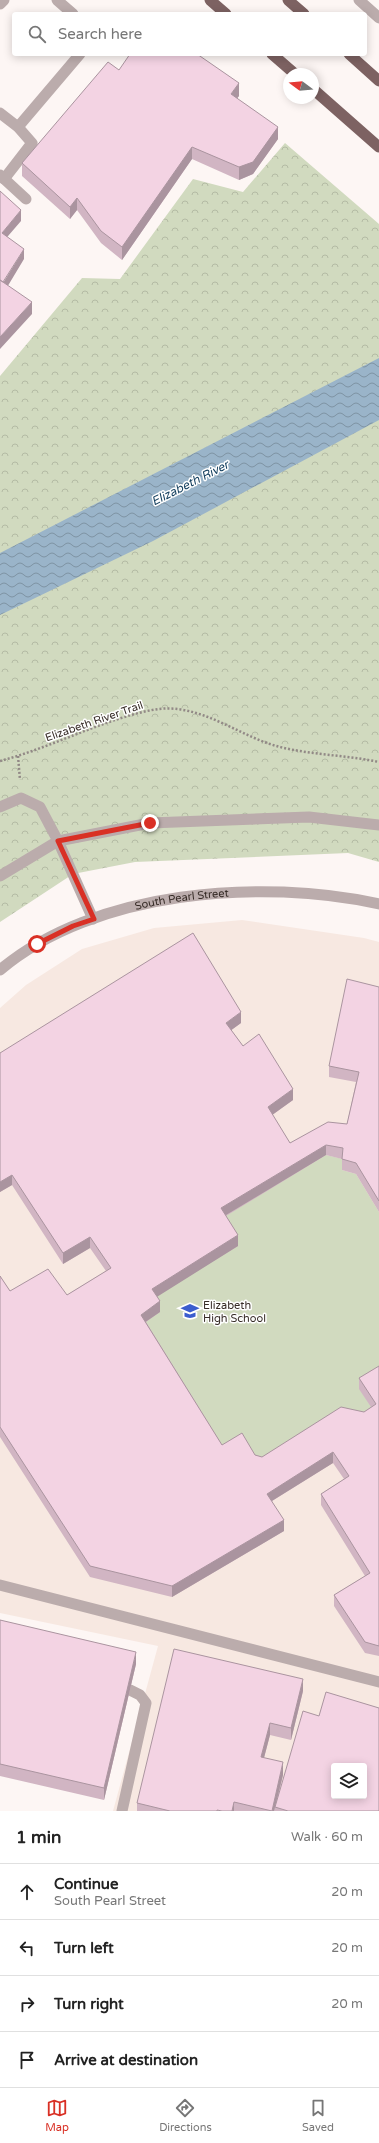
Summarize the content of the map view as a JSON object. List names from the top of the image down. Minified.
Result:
{"streets":{"street":["South Pearl Street"],"path":["Elizabeth River Trail"]},"water":["Elizabeth River"],"places":{"school or university":["Elizabeth High School"]},"north":"left","page":{"search":"Search here","heading":["1 min","Walk · 60 m"],"list":[["Continue","South Pearl Street","20 m"],["Turn left","20 m"],["Turn right","20 m"],"Arrive at destination"],"nav":["Map","Directions","Saved"]}}
